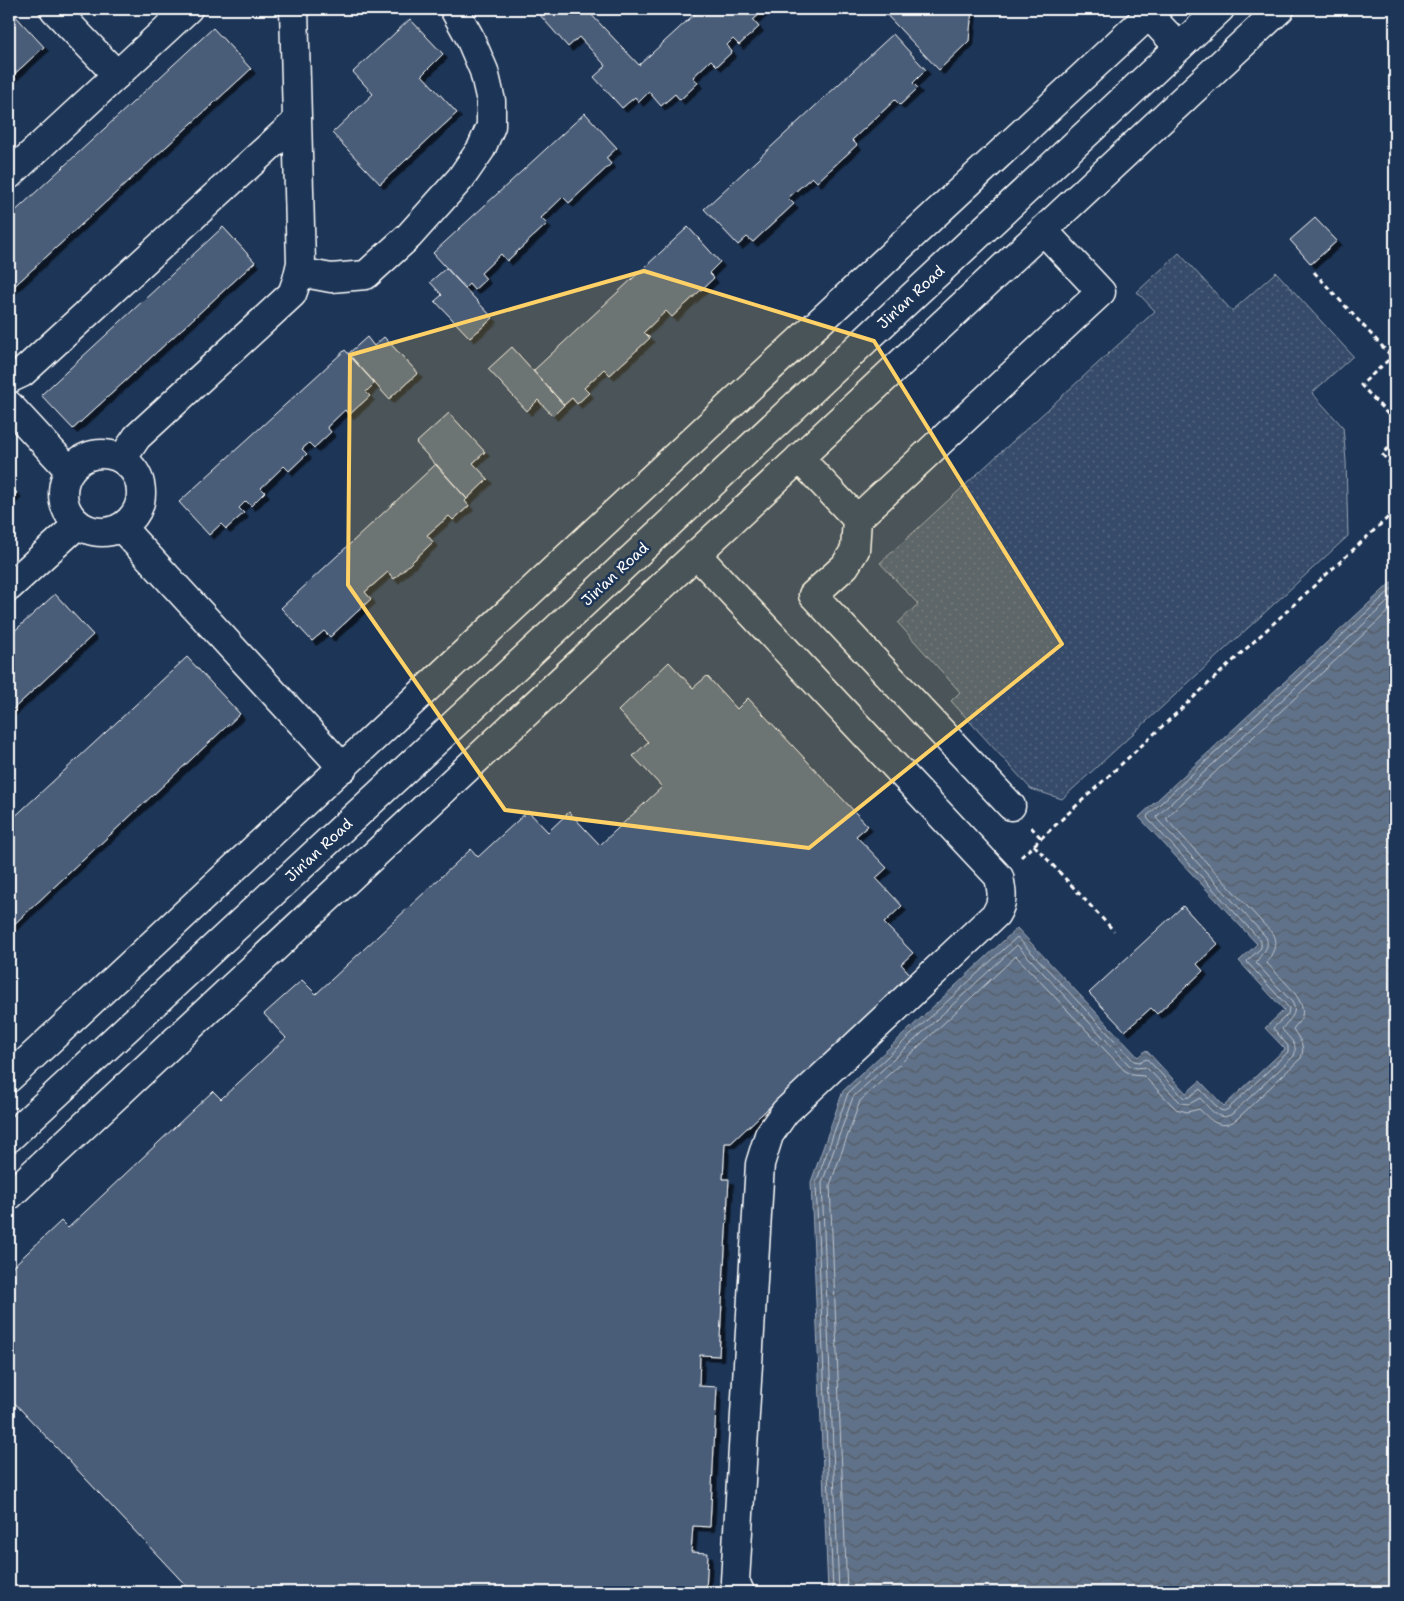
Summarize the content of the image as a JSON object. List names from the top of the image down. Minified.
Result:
{"streets":{"main road":["Jin'an Road"]}}
